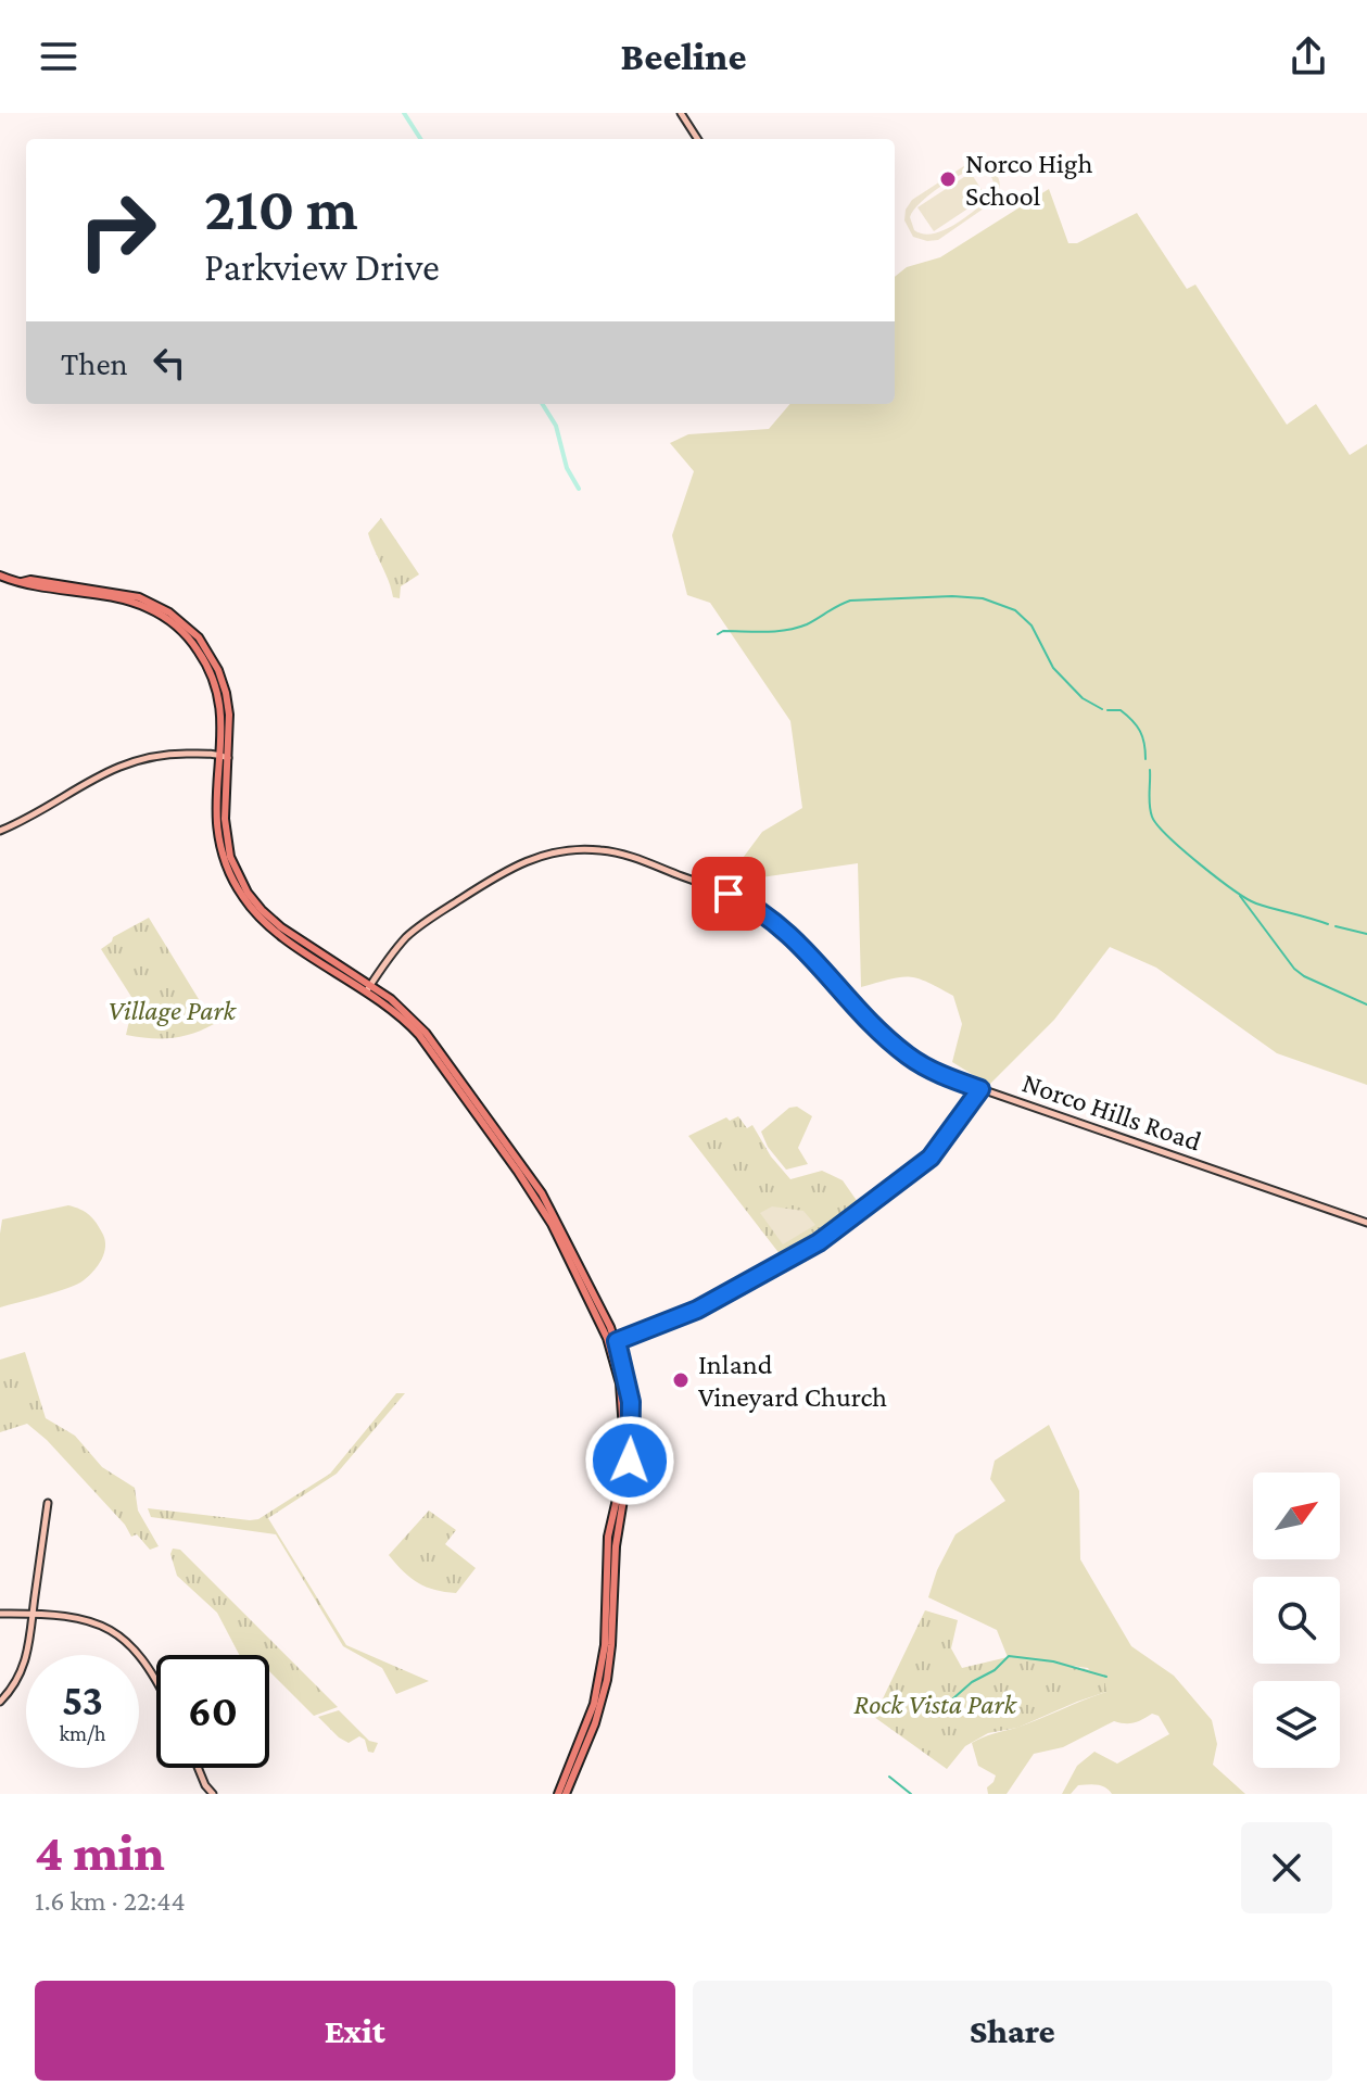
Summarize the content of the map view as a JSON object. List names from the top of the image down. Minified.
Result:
{"streets":{"street":["Norco Hills Road"]},"parks":["Village Park","Rock Vista Park"],"places":["Norco High School","Inland Vineyard Church"],"north":"top right","page":{"header":"Beeline","turn":["210 m","Parkview Drive"],"then":"Then","speed":"53 km/h","limit":"60","heading":["4 min","1.6 km · 22:44"],"buttons":["Exit","Share"]}}
